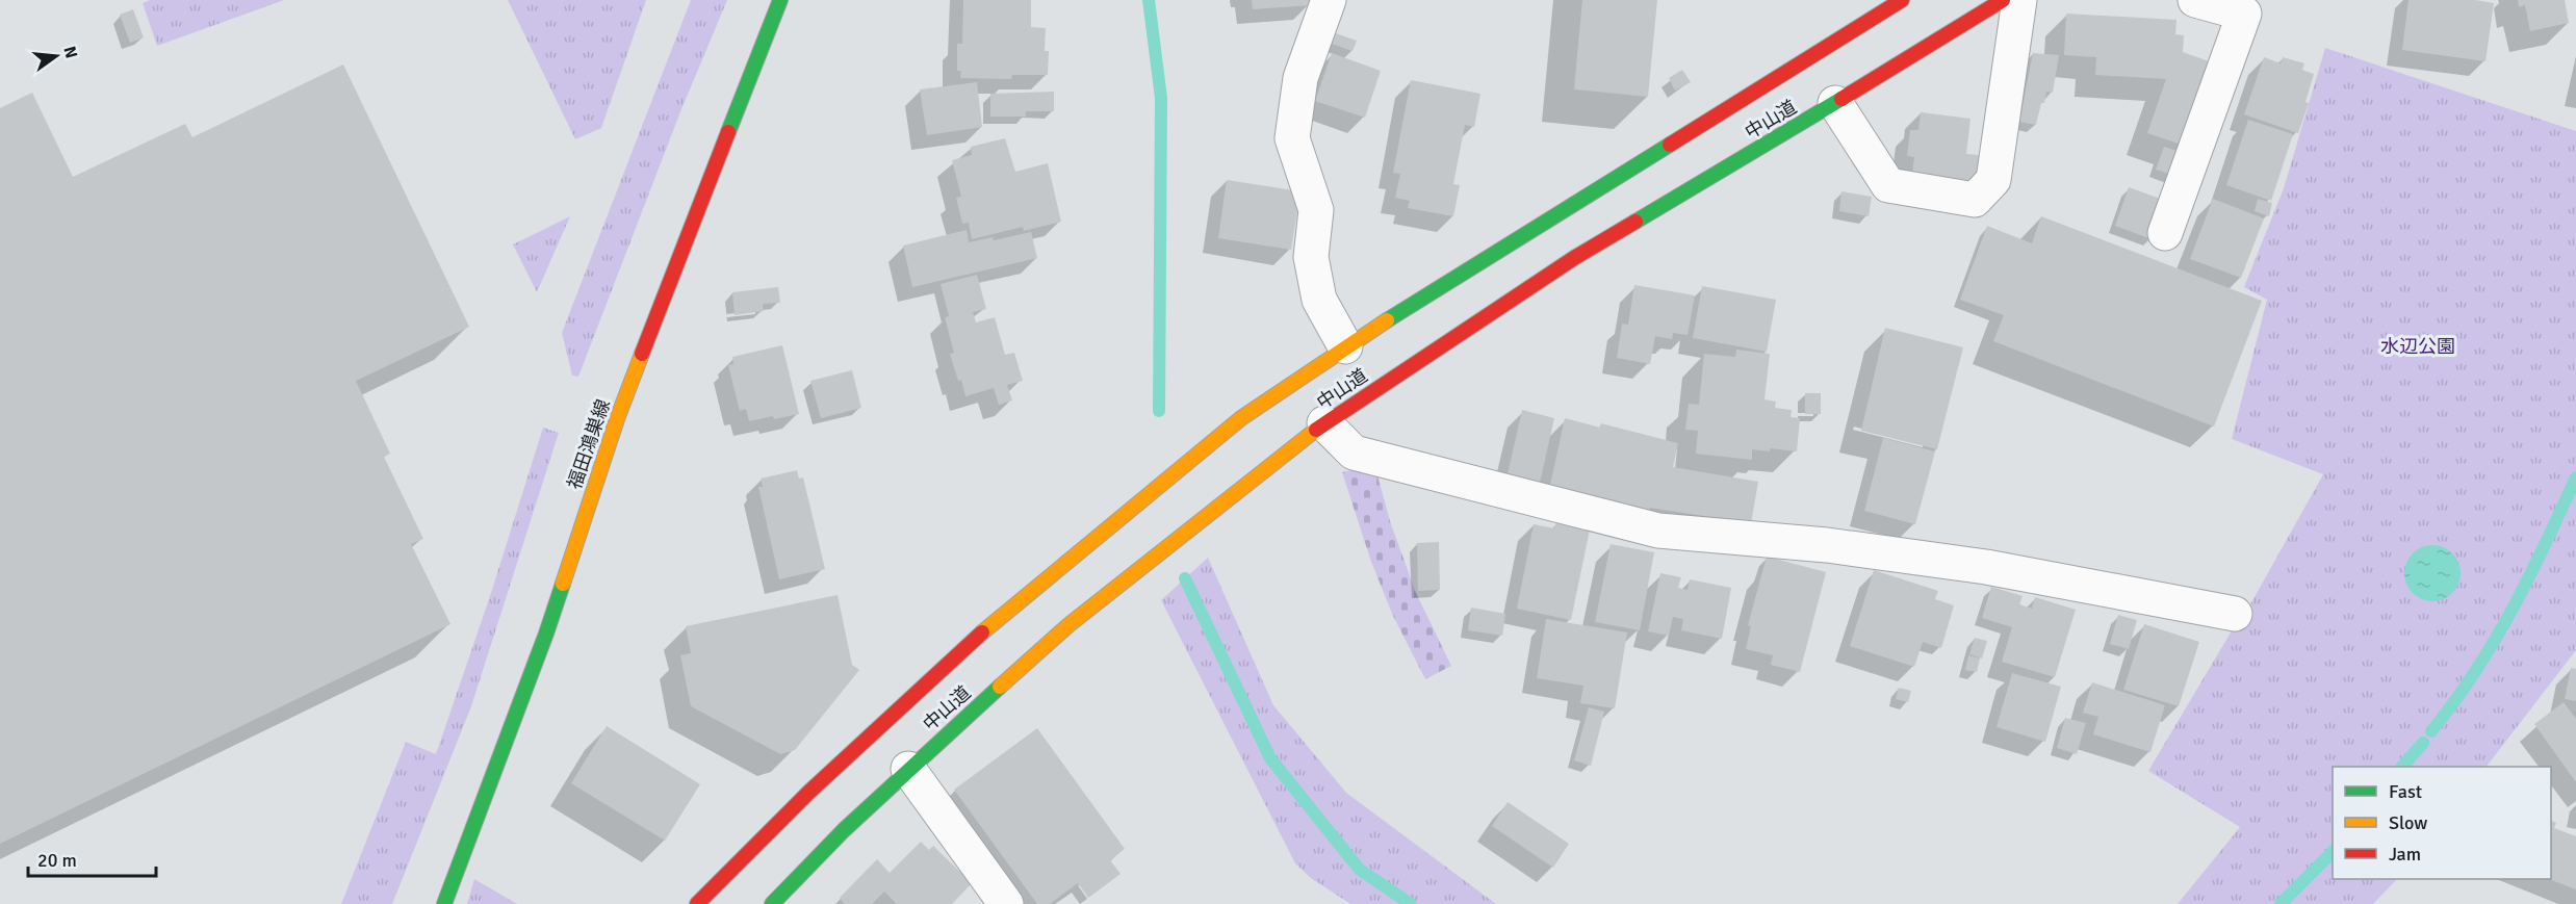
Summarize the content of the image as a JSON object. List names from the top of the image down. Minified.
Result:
{"streets":{"main road":["中山道","福田鴻巣線"]},"parks":["水辺公園"],"legend":["Fast","Slow","Jam"],"scale_bar":"20 m","north":"right"}
